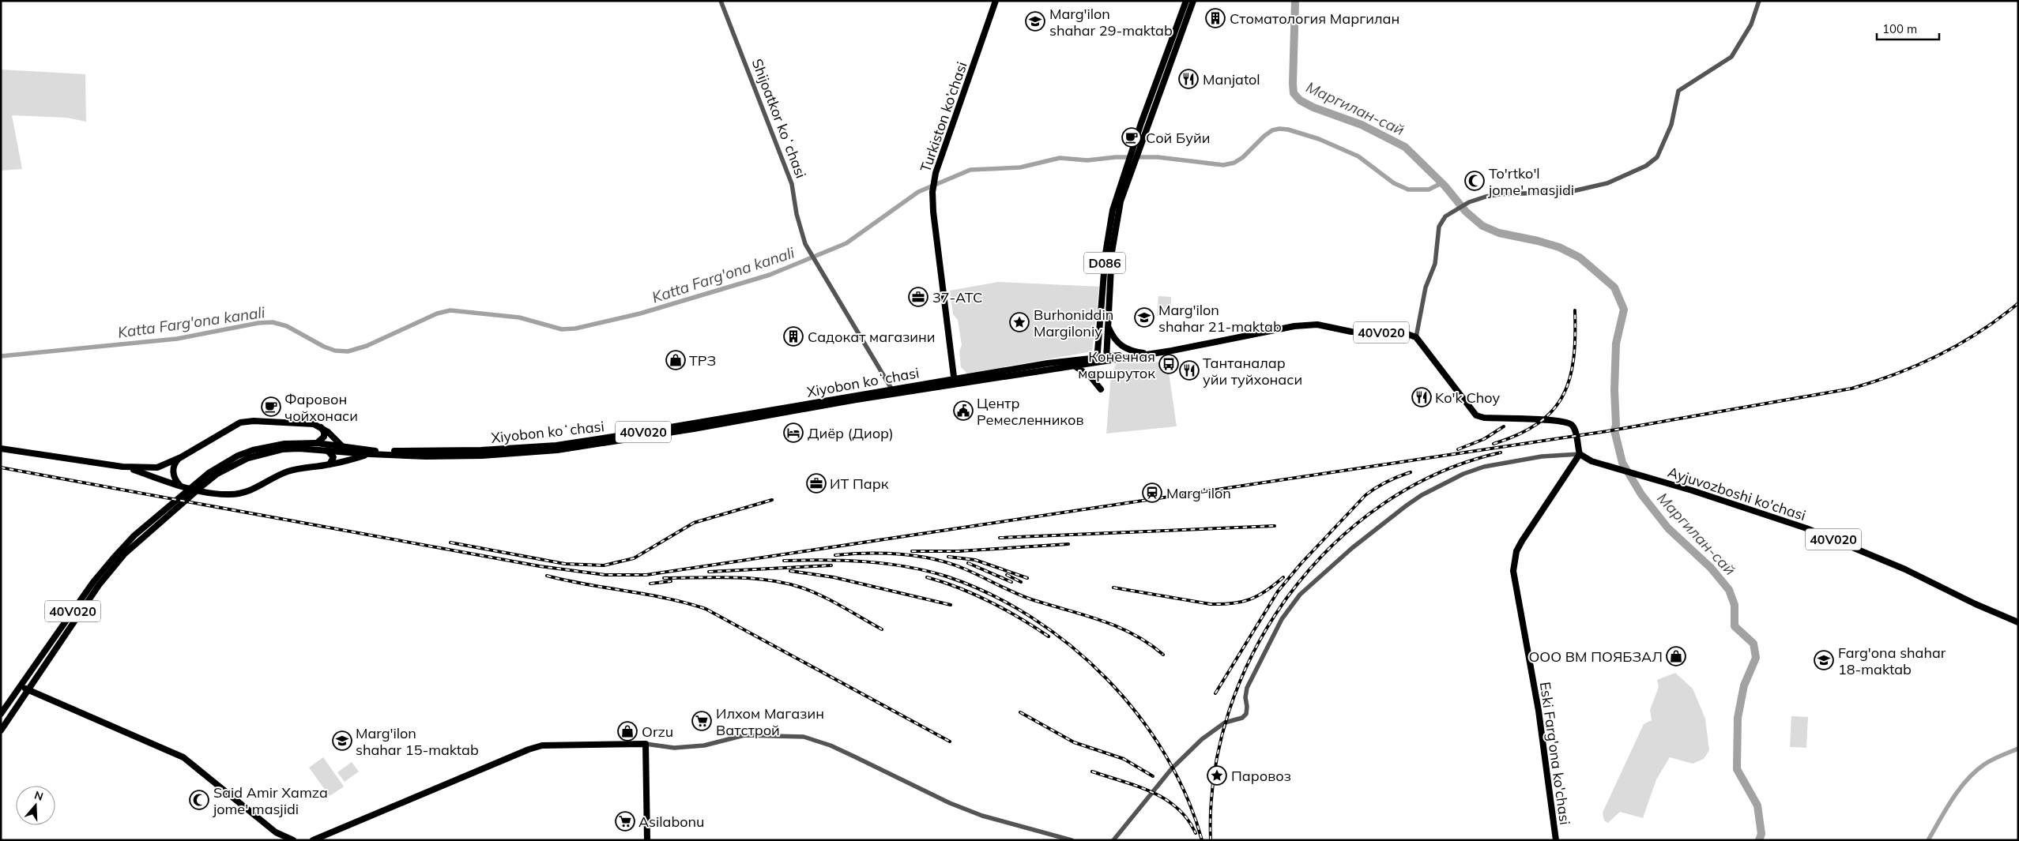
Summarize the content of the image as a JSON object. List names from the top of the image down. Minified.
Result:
{"streets":{"main road":["Turkiston ko’chasi","D086","40V020","Xiyobon koʻchasi","Ayjuvozboshi ko'chasi","Eski Farg'ona ko'chasi"],"street":["Shijoatkor koʻchasi"]},"crossings":[["Turkiston ko’chasi","Xiyobon koʻchasi"],["Shijoatkor koʻchasi","Xiyobon koʻchasi"],["D086","40V020"],["D086","Xiyobon koʻchasi"],["40V020","Xiyobon koʻchasi"],["40V020","Ayjuvozboshi ko'chasi"],["40V020","Eski Farg'ona ko'chasi"],["Ayjuvozboshi ko'chasi","Eski Farg'ona ko'chasi"]],"water":["Маргилан-сай","Katta Farg'ona kanali"],"places":{"building":["Стоматология Маргилан","Садокат магазини"],"school or university":["Marg'ilon shahar 29-maktab","Marg'ilon shahar 21-maktab","Farg'ona shahar 18-maktab","Marg'ilon shahar 15-maktab"],"restaurant":["Manjatol","Тантаналар уйи туйхонаси","Ko'k Choy"],"cafe":["Сой Буйи","Фаровон чойхонаси"],"mosque":["To'rtko'l jome' masjidi","Said Amir Xamza jome' masjidi"],"office":["37-АТС","ИТ Парк"],"place":["Burhoniddin Margiloniy","Паровоз"],"shop":["ТРЗ","ООО ВМ ПОЯБЗАЛ","Orzu"],"bus stop":["Конечная маршруток"],"public building":["Центр Ремесленников"],"hotel":["Диёр (Диор)"],"station":["Margʻilon"],"supermarket":["Илхом Магазин Ватстрой","Asilabonu"]},"scale_bar":"100 m","north":"top"}
